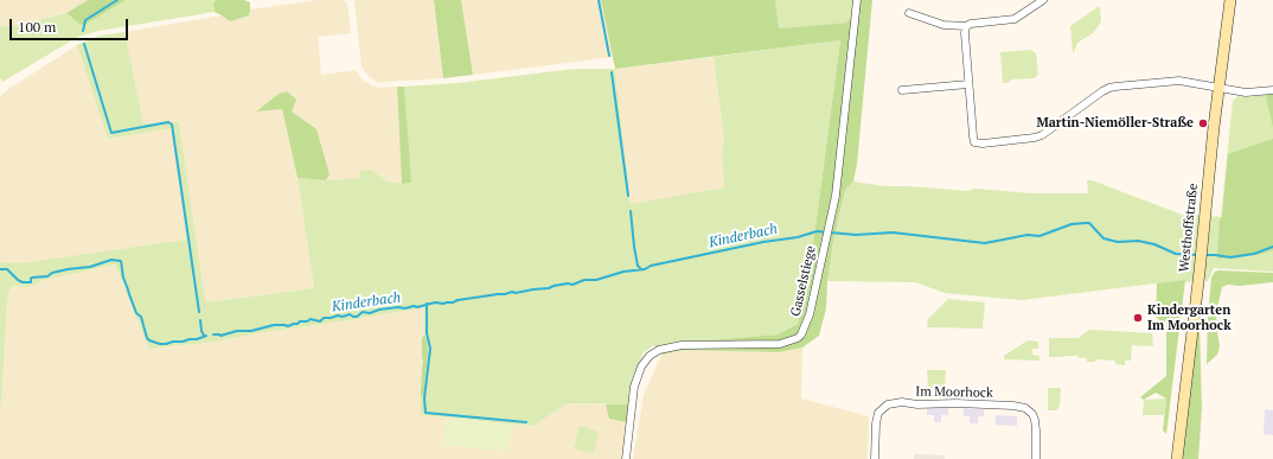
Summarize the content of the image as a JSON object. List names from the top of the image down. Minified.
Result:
{"streets":{"street":["Westhoffstraße","Gasselstiege","Im Moorhock"]},"water":["Kinderbach"],"places":["Martin-Niemöller-Straße","Kindergarten Im Moorhock"],"scale_bar":"100 m"}
